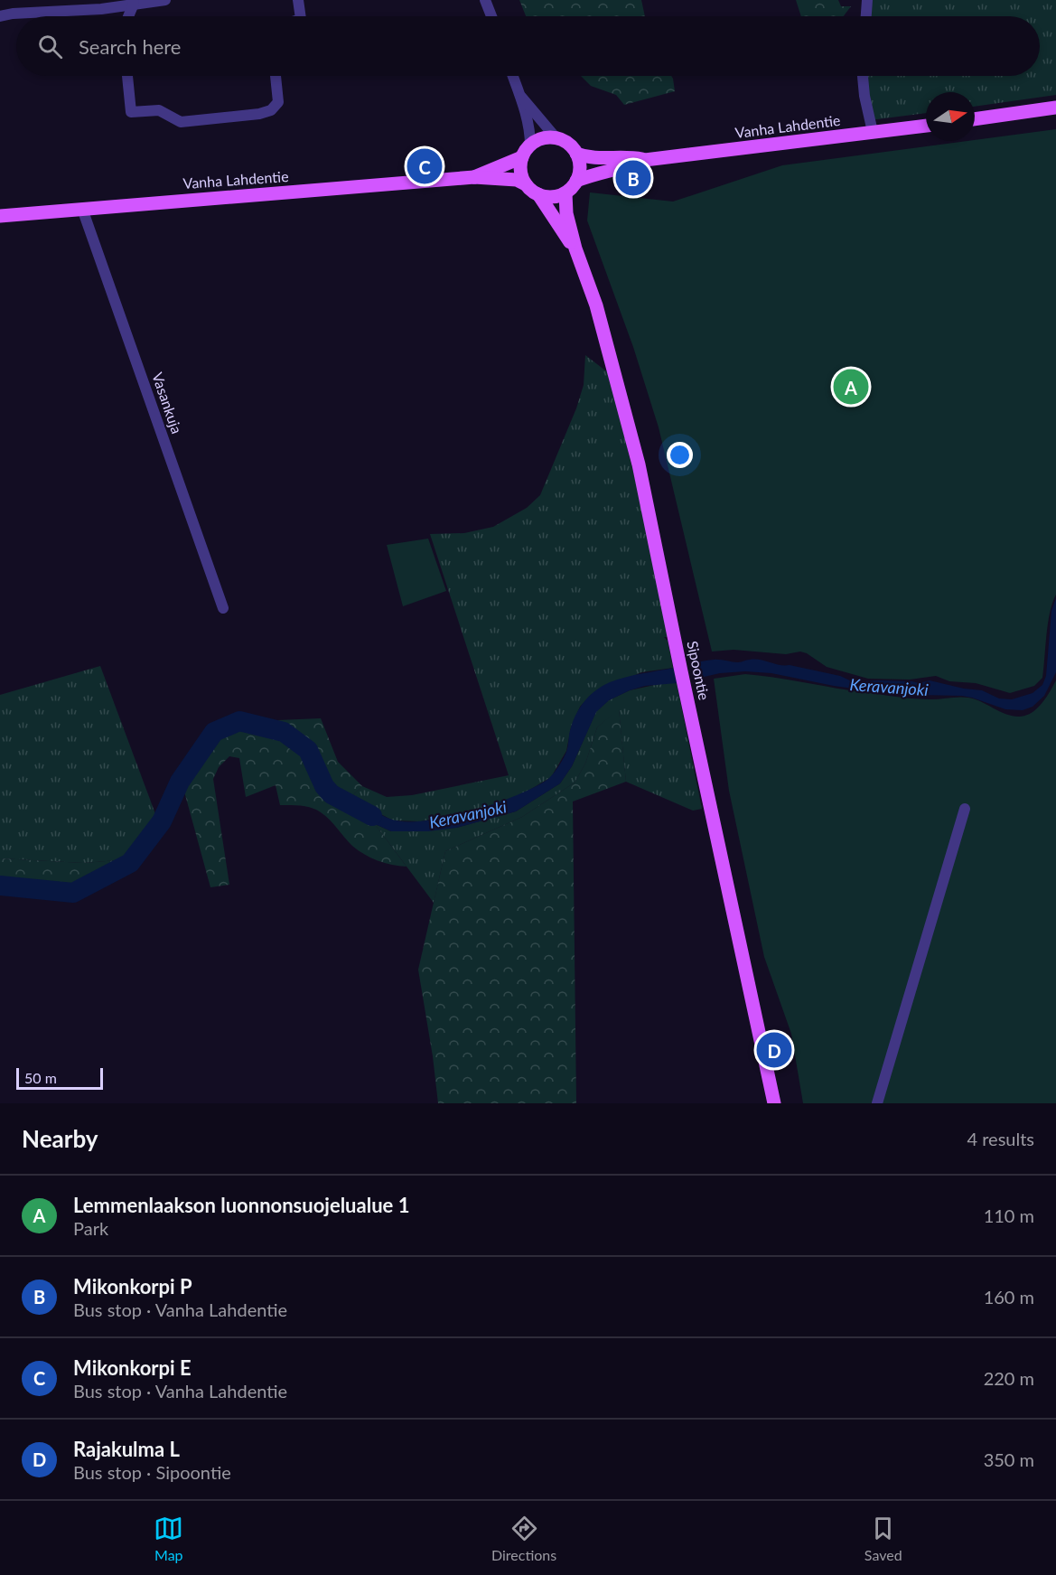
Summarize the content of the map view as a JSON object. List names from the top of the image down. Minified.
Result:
{"streets":{"main road":["Vanha Lahdentie","Sipoontie"],"street":["Vasankuja"]},"crossings":[["Vanha Lahdentie","Vasankuja"],["Vanha Lahdentie","Sipoontie"]],"water":["Keravanjoki"],"scale_bar":"50 m","north":"right","page":{"search":"Search here","pins":["C","B","A","D"],"scale":"50 m","heading":["Nearby","4 results"],"list":[{"mark":"A","name":"Lemmenlaakson luonnonsuojelualue 1","note":"Park","value":"110 m"},{"mark":"B","name":"Mikonkorpi P","note":"Bus stop · Vanha Lahdentie","value":"160 m"},{"mark":"C","name":"Mikonkorpi E","note":"Bus stop · Vanha Lahdentie","value":"220 m"},{"mark":"D","name":"Rajakulma L","note":"Bus stop · Sipoontie","value":"350 m"}],"nav":["Map","Directions","Saved"]}}
